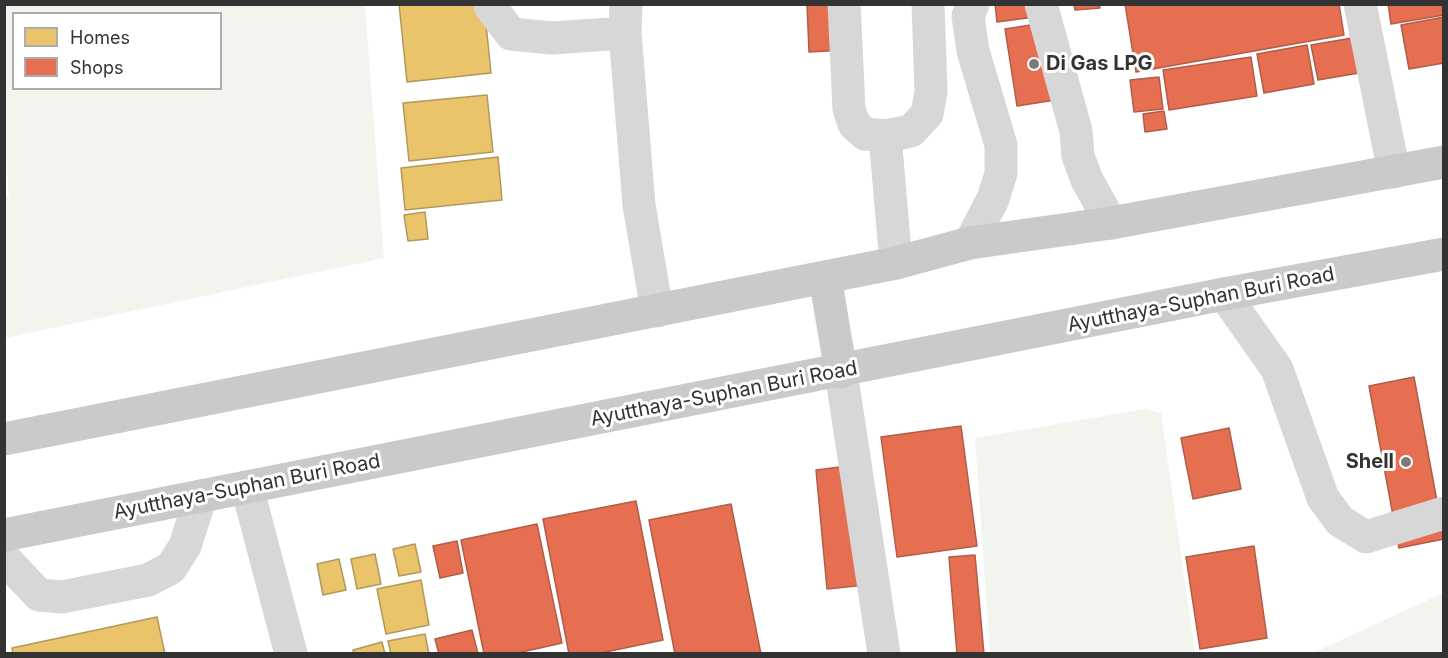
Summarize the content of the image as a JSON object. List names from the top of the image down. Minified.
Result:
{"streets":{"main road":["Ayutthaya-Suphan Buri Road"]},"places":["Di Gas LPG","Shell"],"legend":["Homes","Shops"]}
